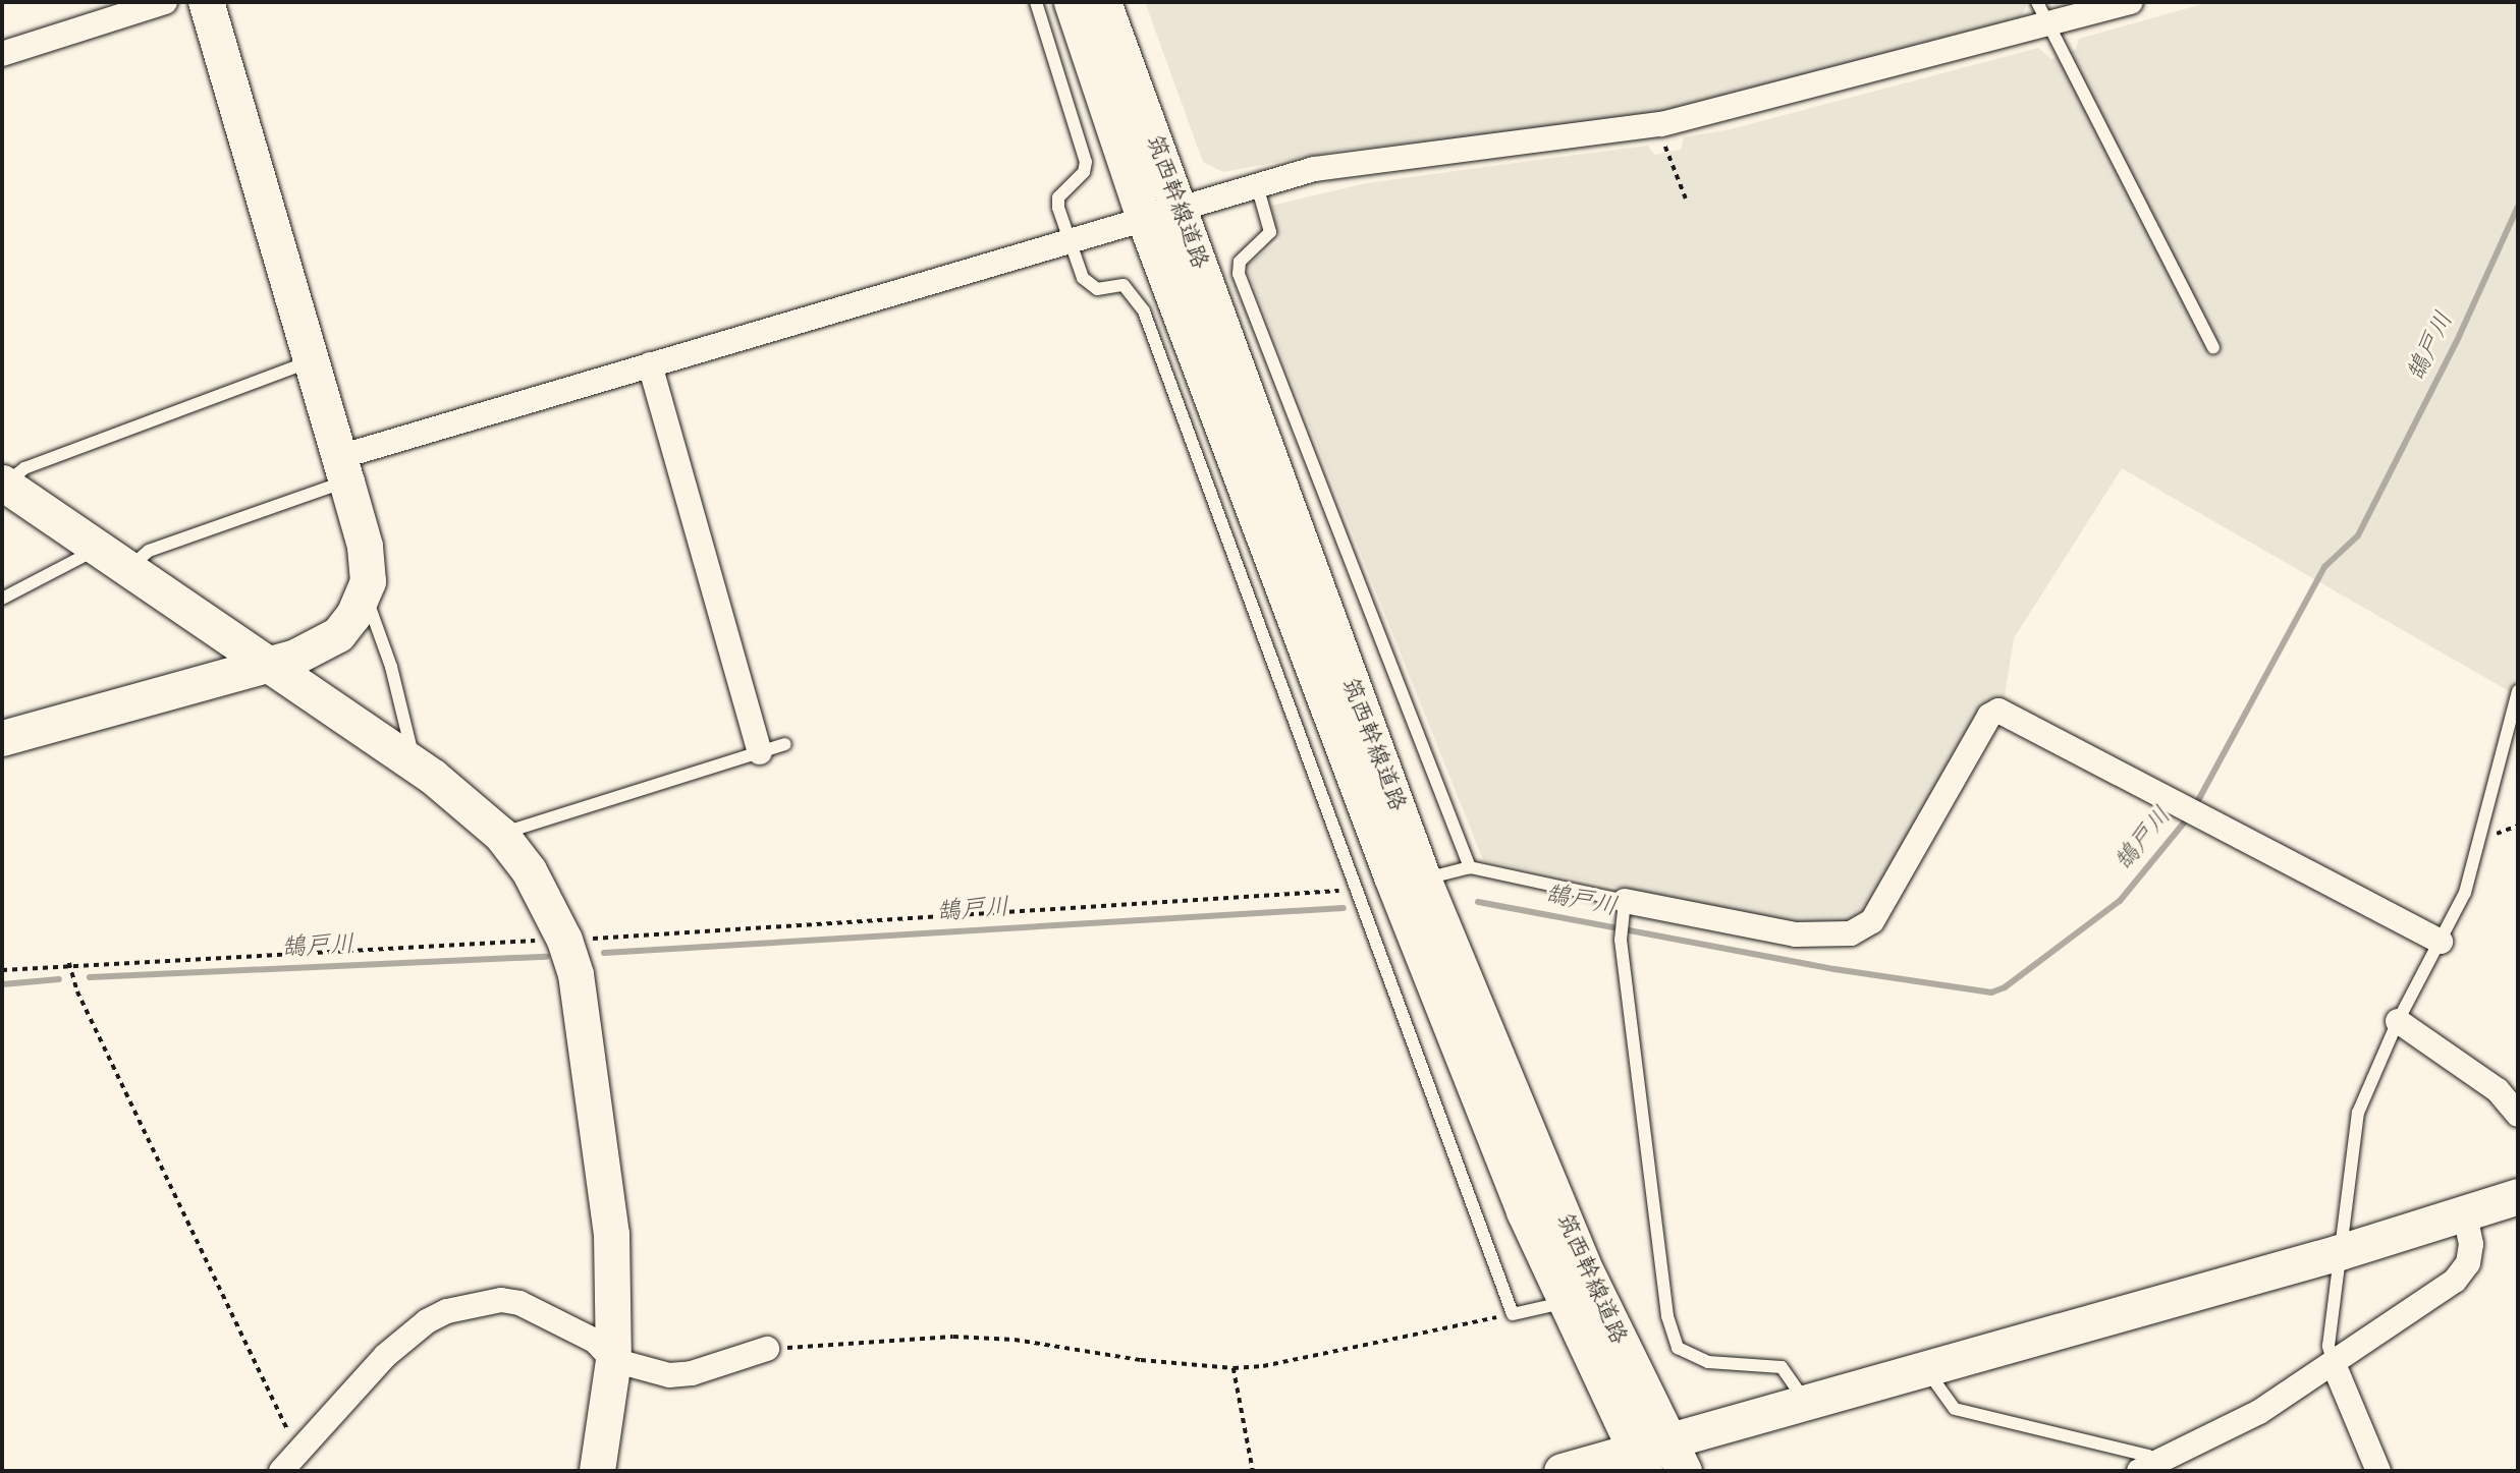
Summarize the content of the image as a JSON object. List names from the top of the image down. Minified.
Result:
{"streets":{"street":["筑西幹線道路"]},"water":["鵠戸川"]}
